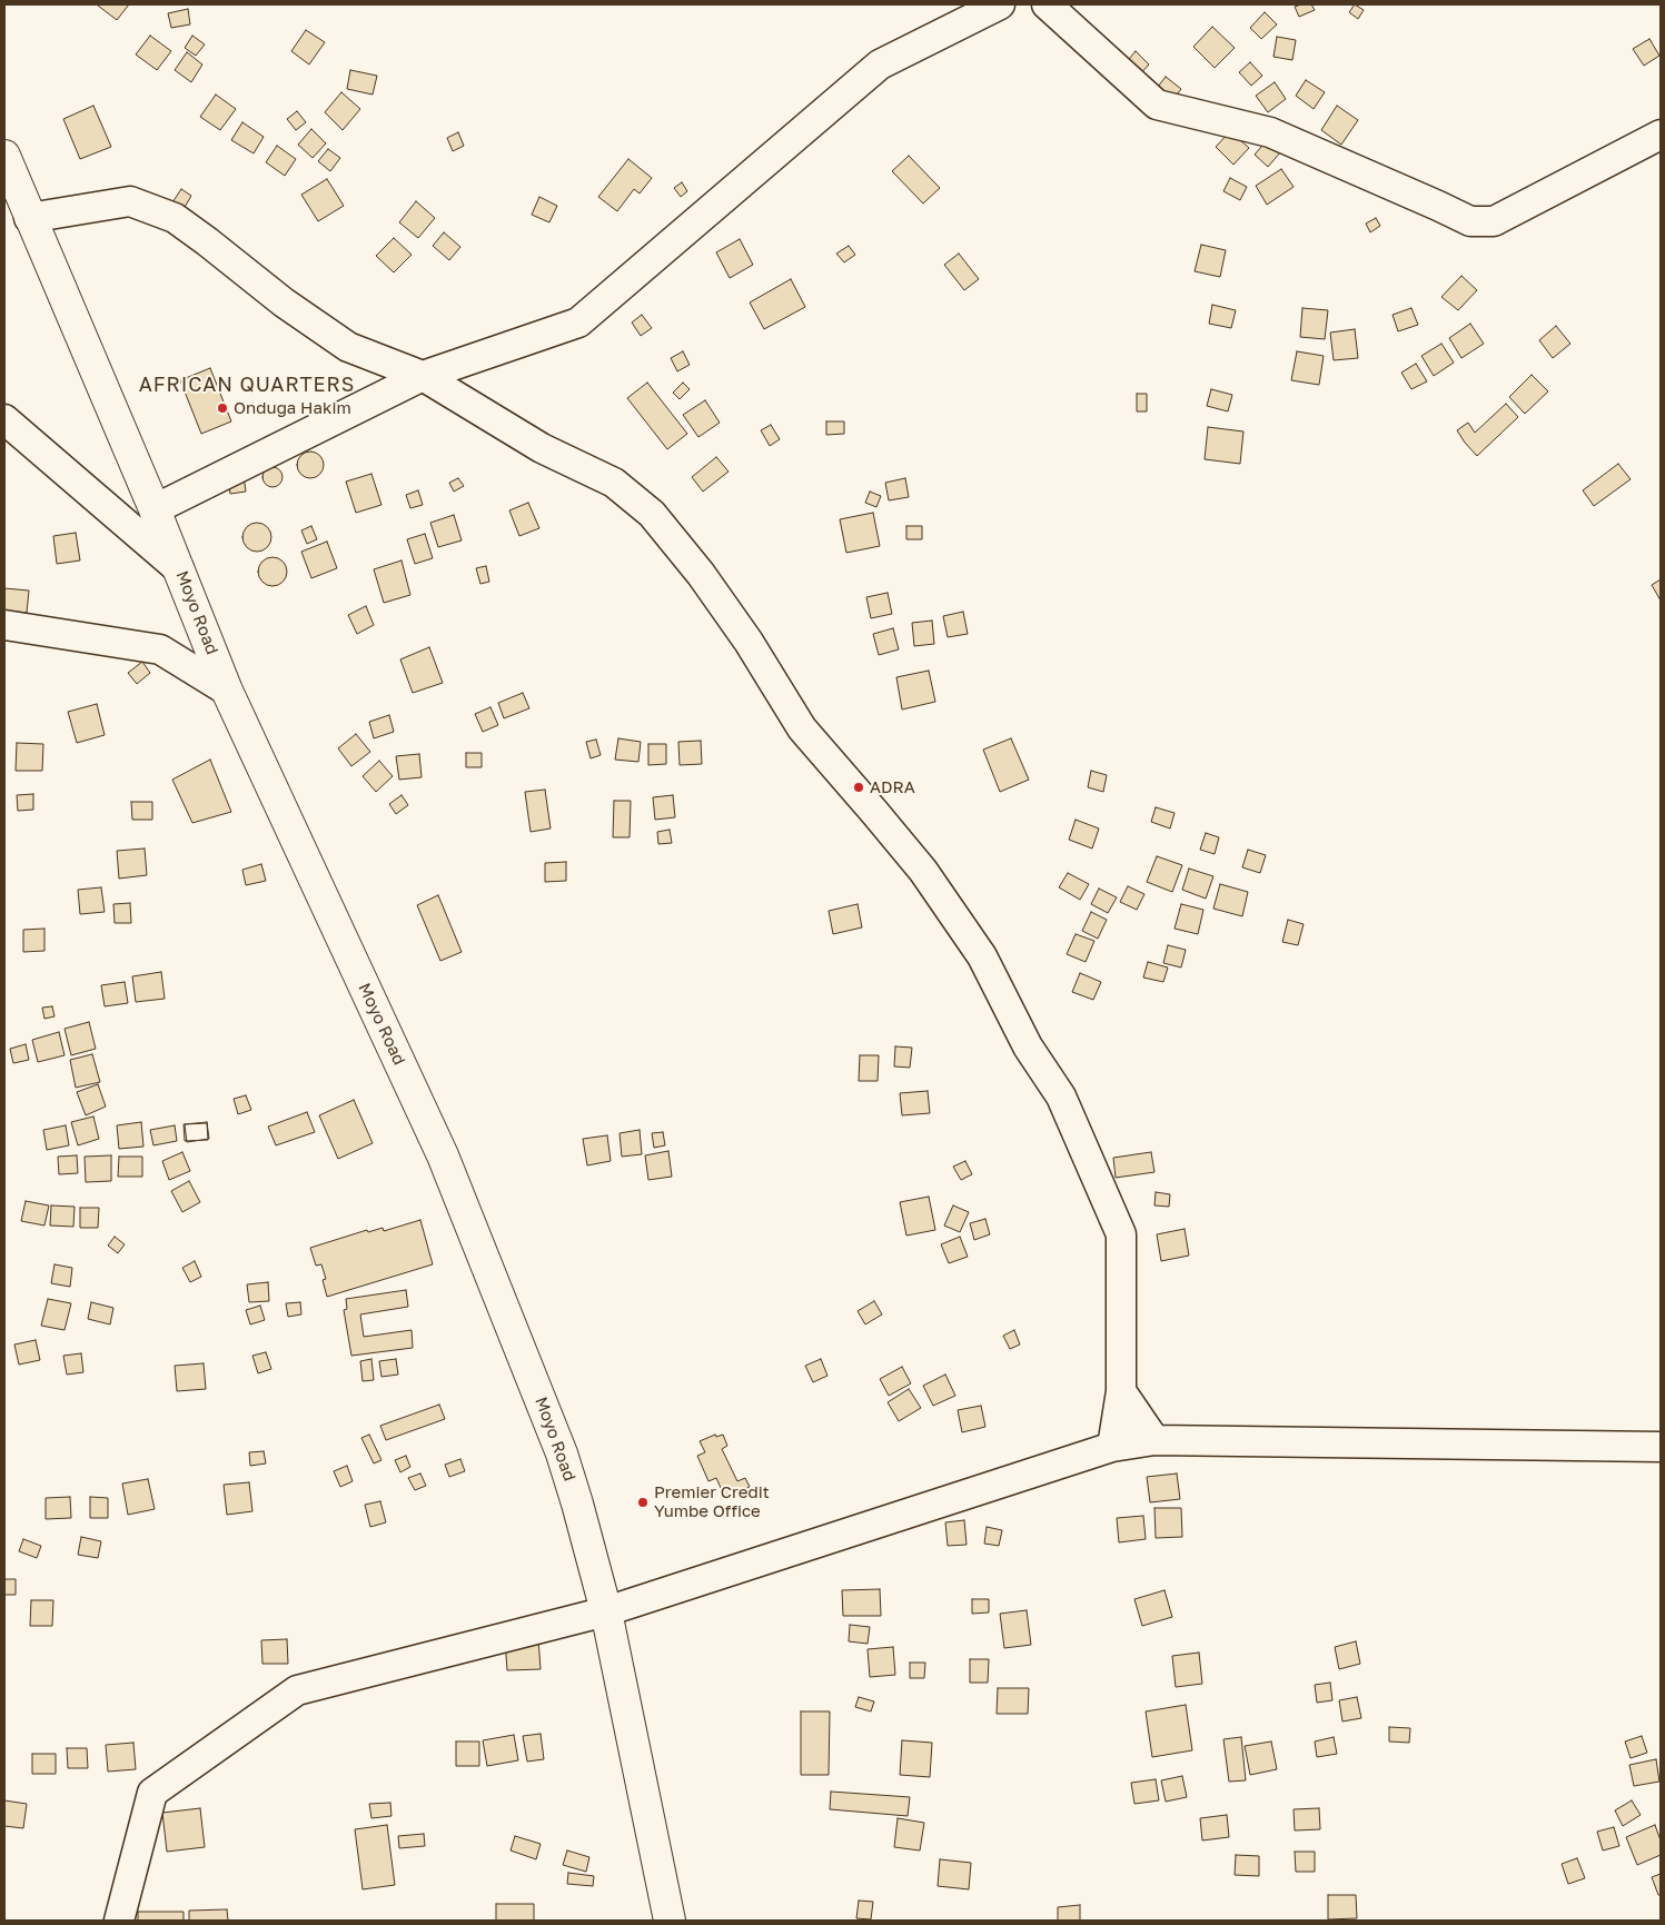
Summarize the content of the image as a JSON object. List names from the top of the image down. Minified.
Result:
{"streets":{"main road":["Moyo Road"]},"districts":["AFRICAN QUARTERS"],"places":["Onduga Hakim","ADRA","Premier Credit Yumbe Office"]}
